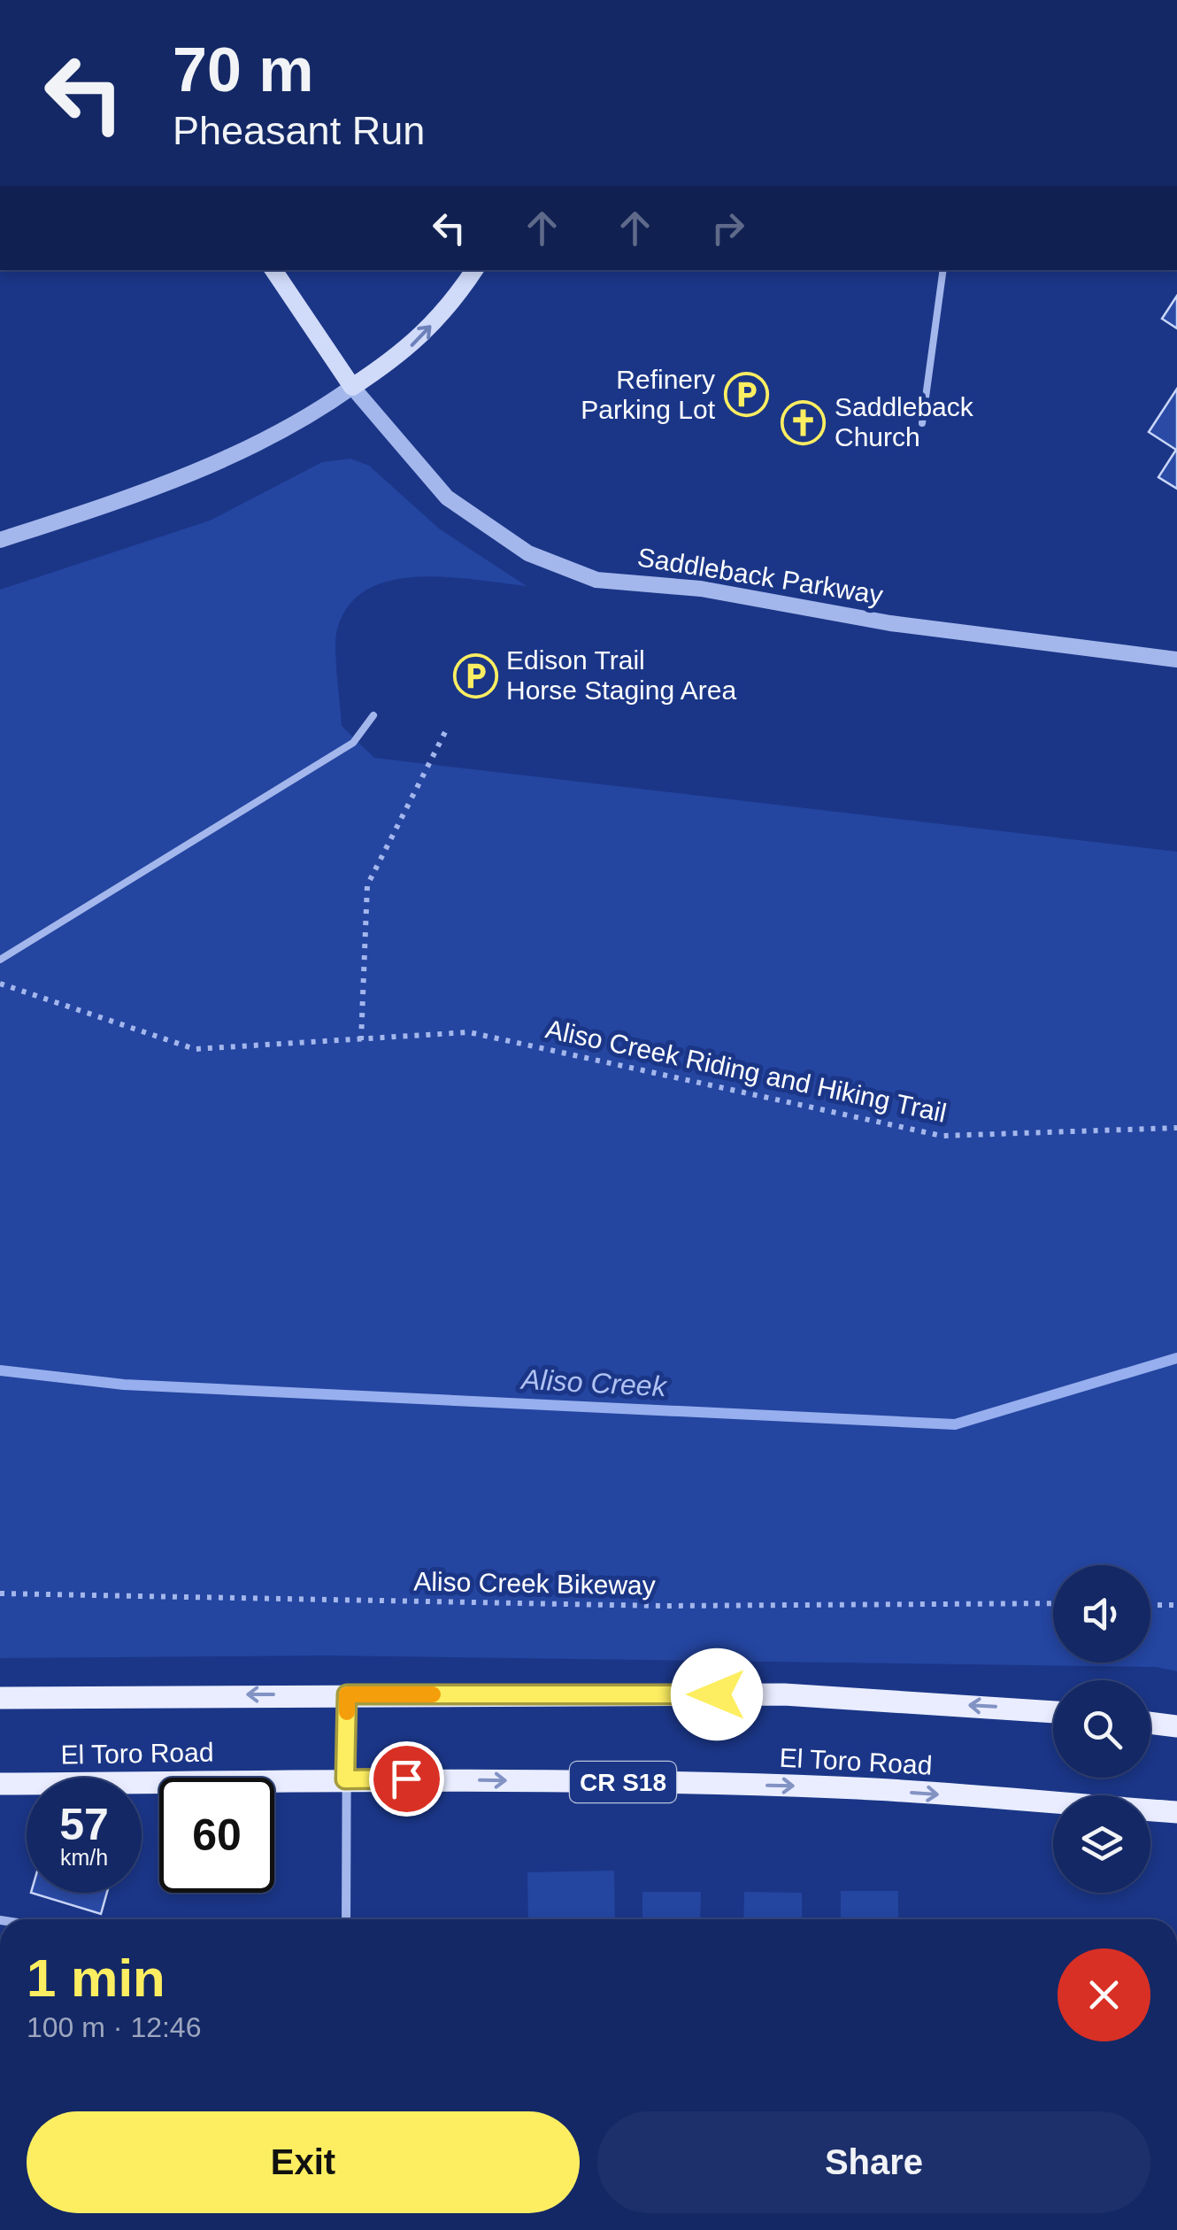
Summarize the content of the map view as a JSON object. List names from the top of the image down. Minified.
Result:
{"streets":{"main road":["El Toro Road","CR S18"],"street":["Saddleback Parkway"],"path":["Aliso Creek Riding and Hiking Trail","Aliso Creek Bikeway"]},"water":["Aliso Creek"],"places":{"parking":["Refinery Parking Lot","Edison Trail Horse Staging Area"],"church":["Saddleback Church"]},"page":{"turn":["70 m","Pheasant Run"],"speed":"57 km/h","limit":"60","heading":["1 min","100 m · 12:46"],"buttons":["Exit","Share"]}}
